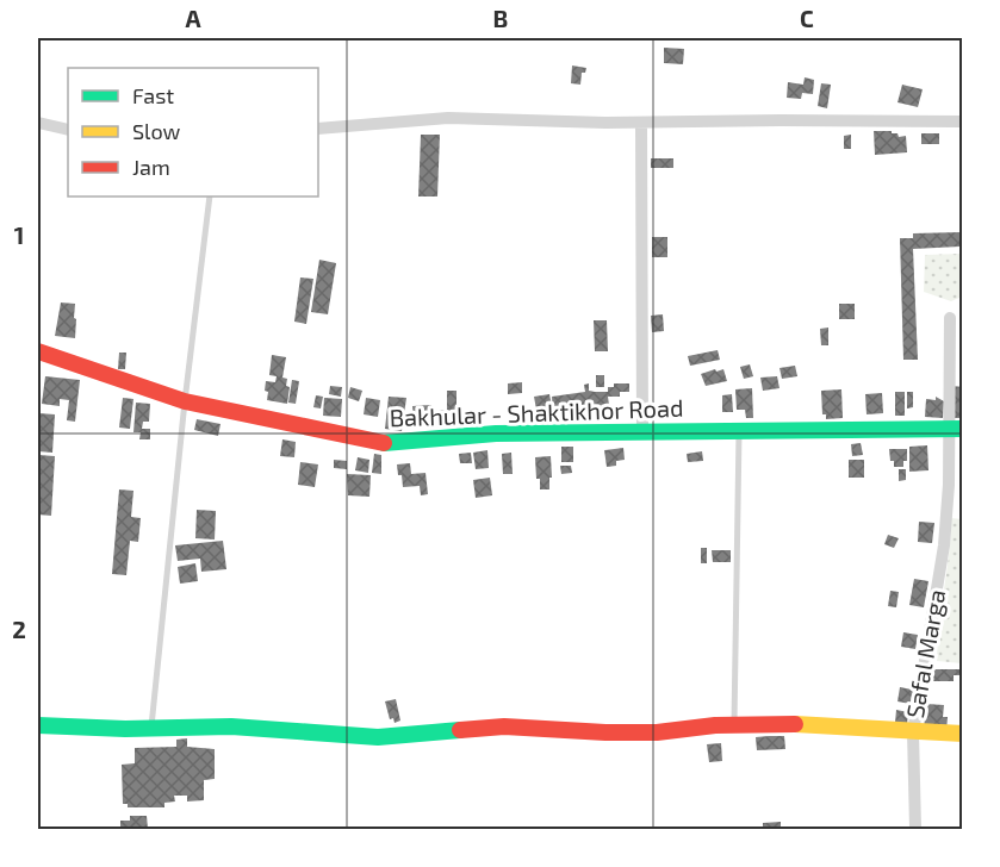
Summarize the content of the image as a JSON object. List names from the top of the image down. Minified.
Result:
{"streets":{"street":["Bakhular - Shaktikhor Road","Safal Marga"]},"crossings":[["Bakhular - Shaktikhor Road","Safal Marga"]],"legend":["Fast","Slow","Jam"],"grid":{"columns":["A","B","C"],"rows":["1","2"]}}
